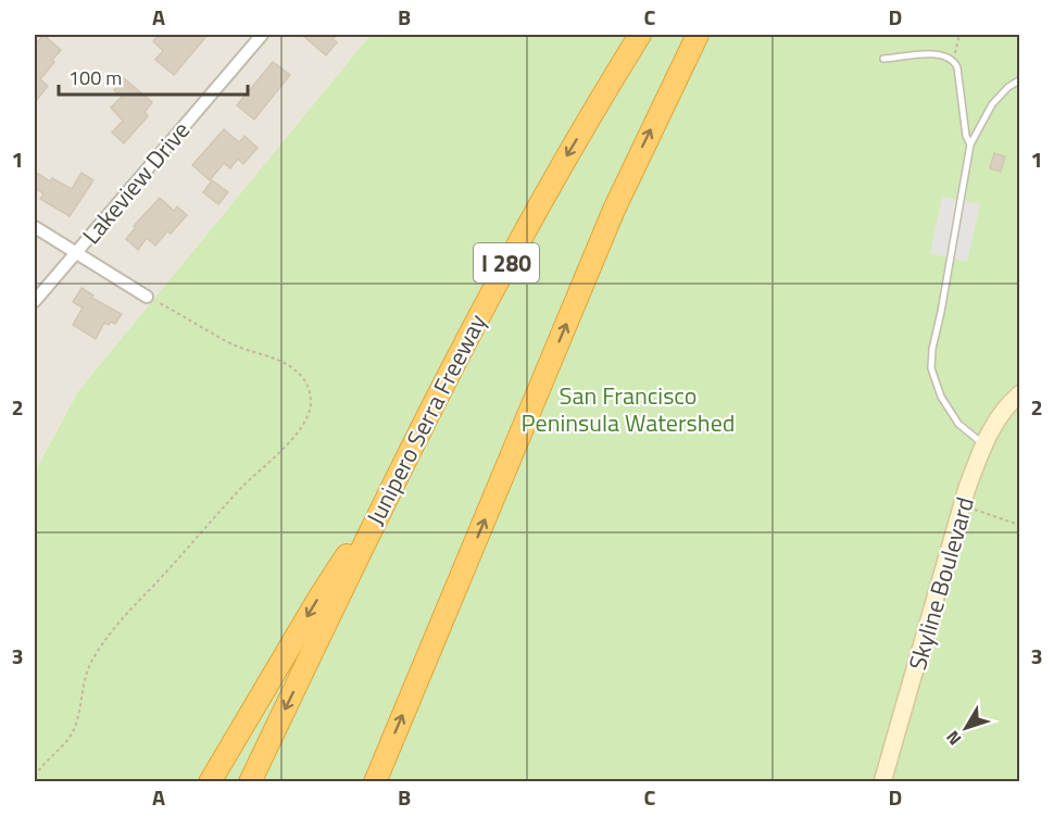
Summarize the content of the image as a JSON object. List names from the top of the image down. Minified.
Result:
{"streets":{"highway":["I 280","Junipero Serra Freeway"],"street":["Lakeview Drive","Skyline Boulevard"]},"parks":["San Francisco Peninsula Watershed"],"scale_bar":"100 m","north":"bottom left","grid":{"columns":["A","B","C","D"],"rows":["1","2","3"]}}
